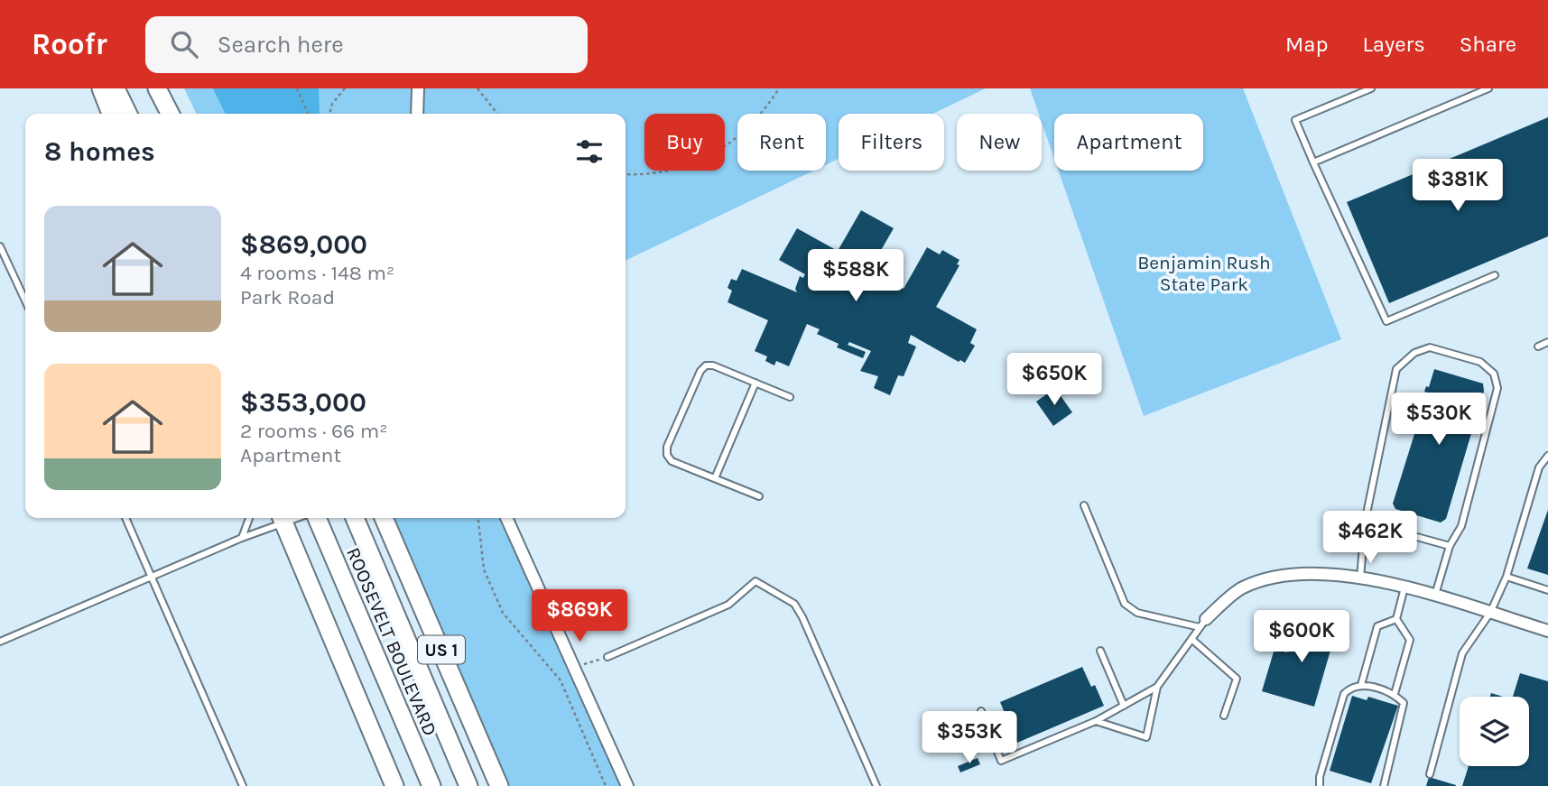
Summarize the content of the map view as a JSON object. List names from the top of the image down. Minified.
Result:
{"streets":{"highway":["ROOSEVELT BOULEVARD","US 1"]},"parks":["Benjamin Rush State Park"],"page":{"header":"Roofr","search":"Search here","nav":["Map","Layers","Share"],"chip":["Buy","Rent","Filters","New","Apartment"],"heading":"8 homes","price":["$381K","$588K","$650K","$530K","$462K","$869K","$600K","$353K"],"list":[{"name":"$869,000","note":"4 rooms · 148 m² · Park Road"},{"name":"$353,000","note":"2 rooms · 66 m² · Apartment"}]}}
